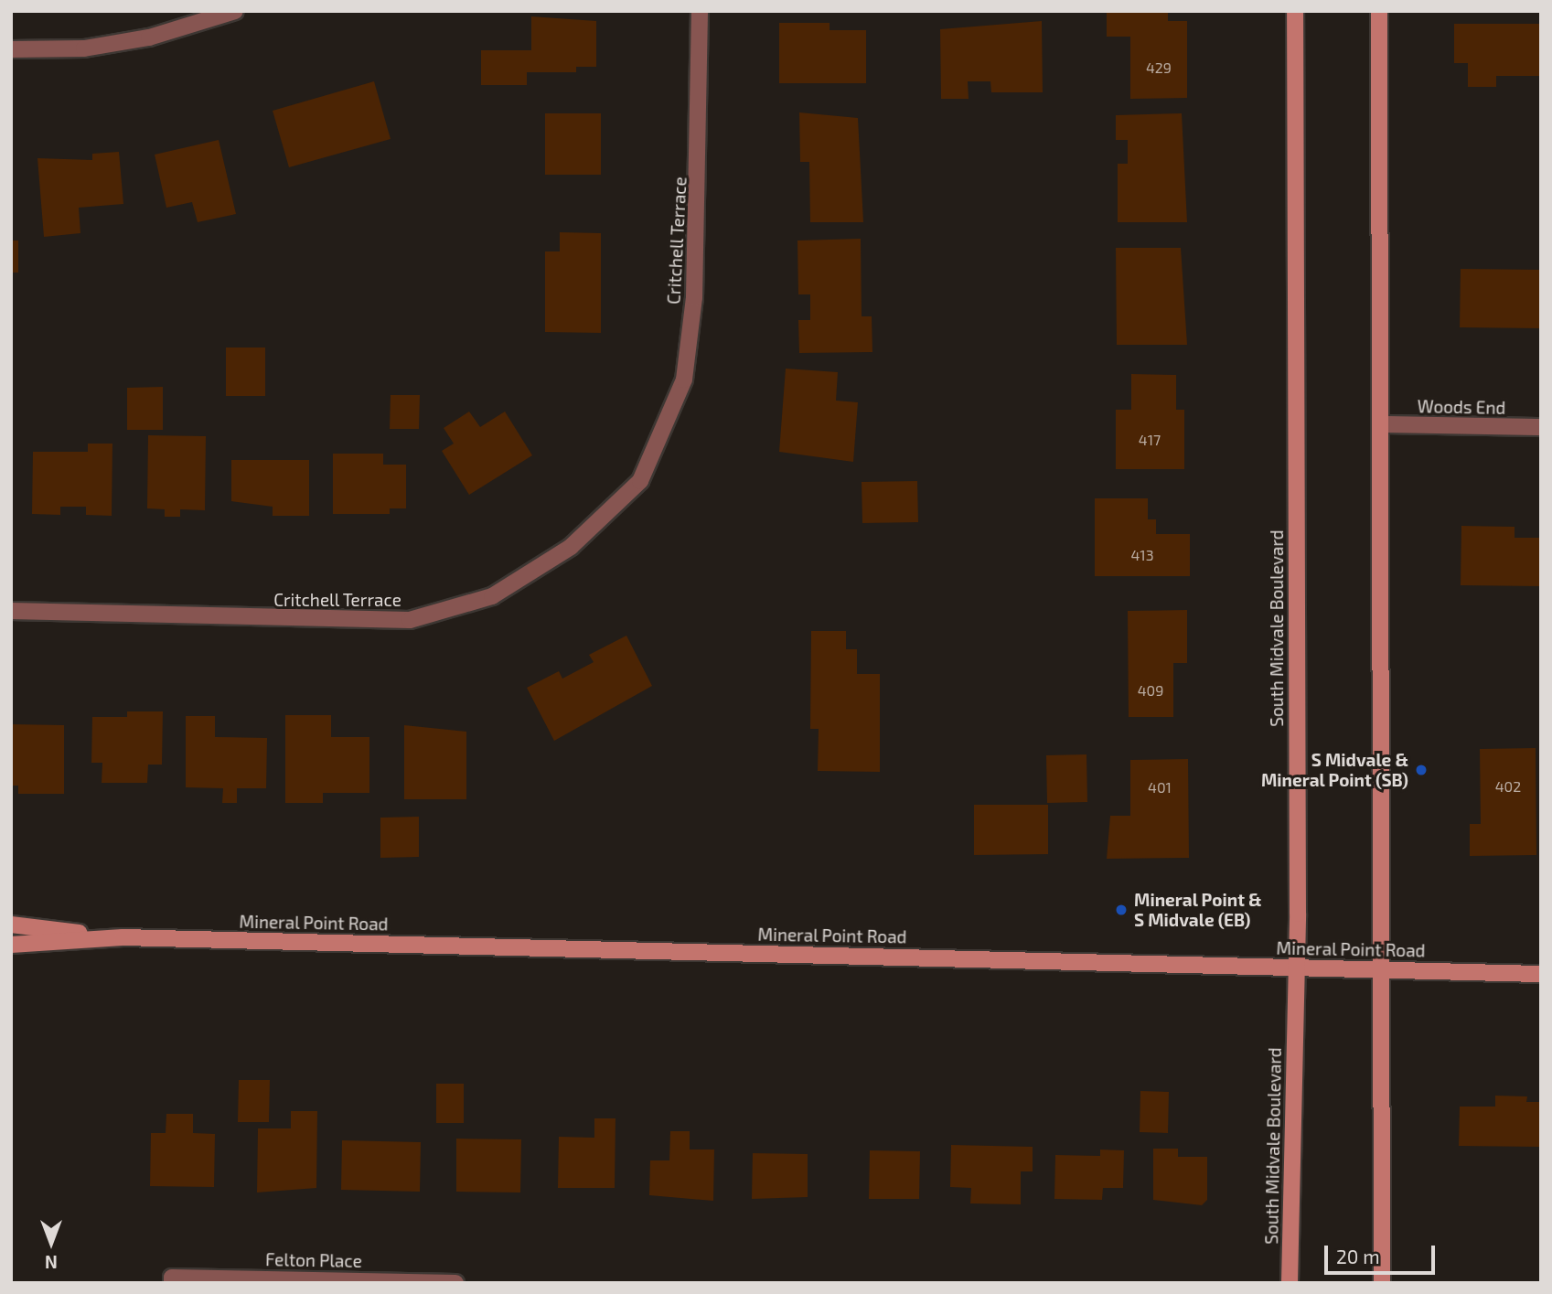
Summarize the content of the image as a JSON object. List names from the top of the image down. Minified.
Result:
{"streets":{"main road":["South Midvale Boulevard","Mineral Point Road"],"street":["Critchell Terrace","Woods End","Felton Place"]},"crossings":[["South Midvale Boulevard","Mineral Point Road"]],"places":["S Midvale & Mineral Point (SB)","Mineral Point & S Midvale (EB)"],"house_numbers":["429","417","413","409","402","401"],"scale_bar":"20 m","north":"bottom"}
